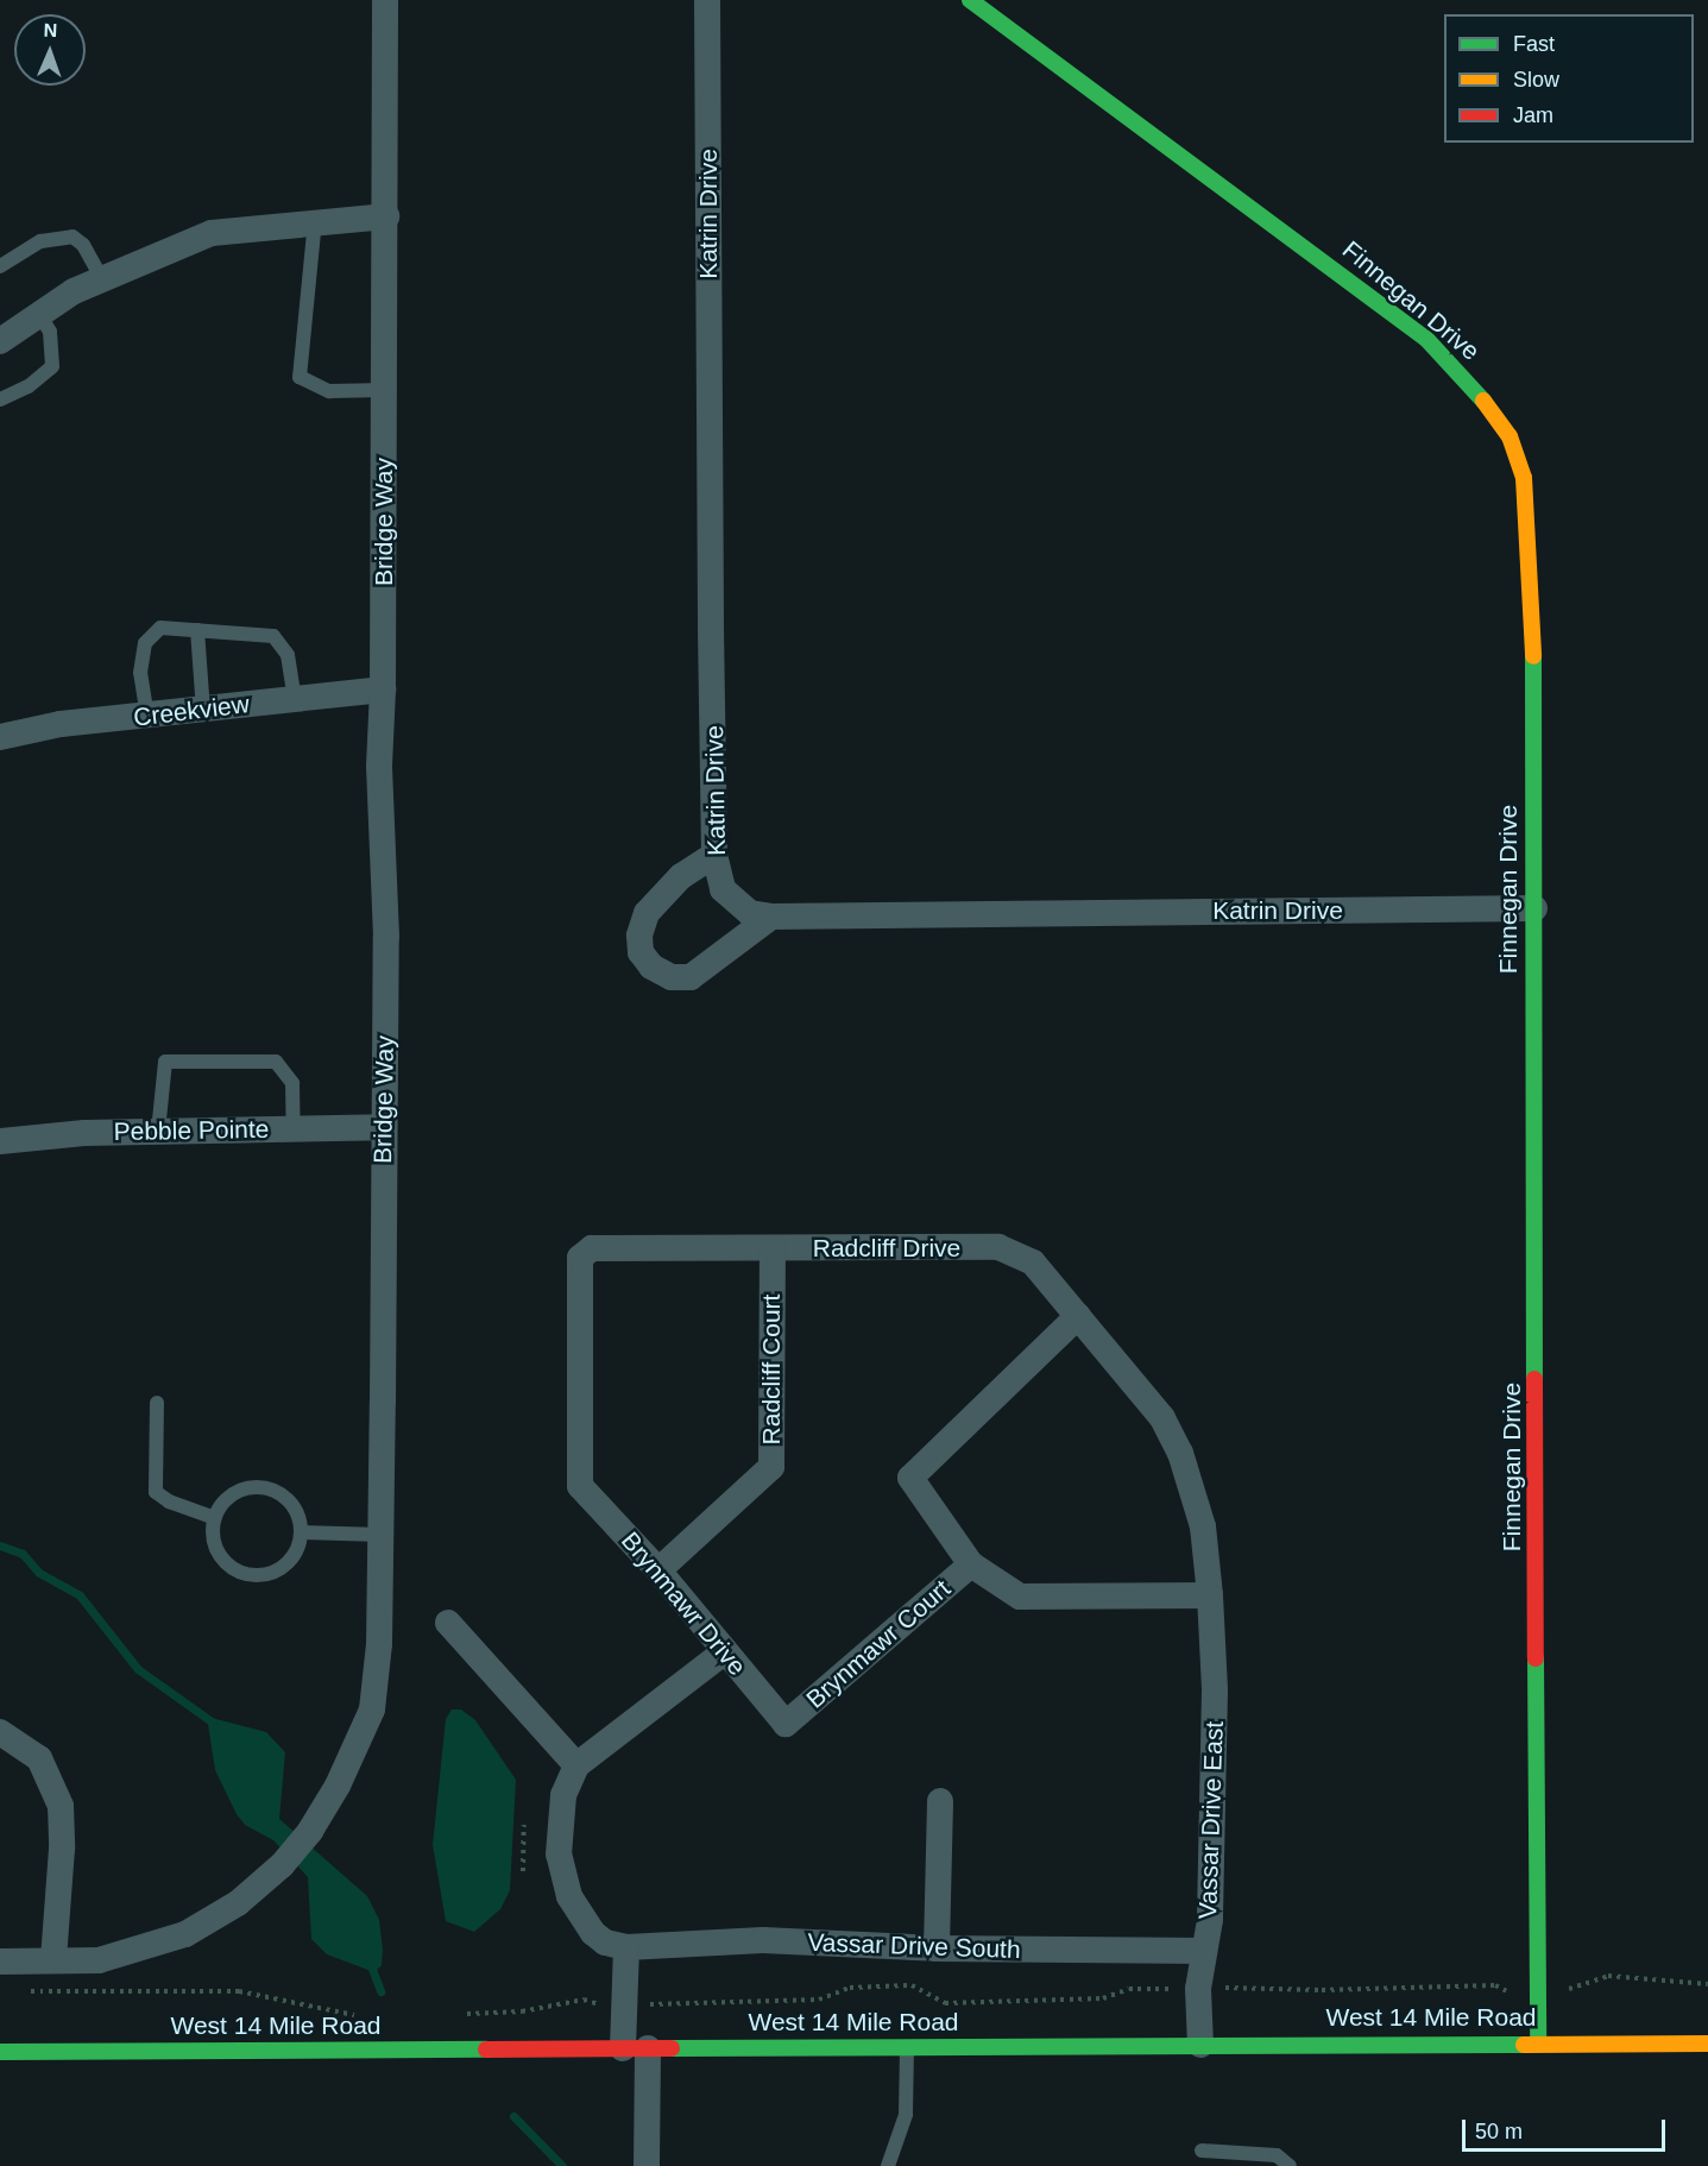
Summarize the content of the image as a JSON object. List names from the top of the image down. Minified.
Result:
{"streets":{"street":["Katrin Drive","Finnegan Drive","Bridge Way","Creekview","Pebble Pointe","Radcliff Drive","Radcliff Court","Brynmawr Drive","Brynmawr Court","Vassar Drive East","Vassar Drive South","West 14 Mile Road"]},"crossings":[["Katrin Drive","Finnegan Drive"],["Finnegan Drive","West 14 Mile Road"],["Bridge Way","Creekview"],["Bridge Way","Pebble Pointe"],["Radcliff Drive","Radcliff Court"],["Radcliff Drive","Brynmawr Drive"],["Radcliff Drive","Vassar Drive East"],["Radcliff Court","Brynmawr Drive"],["Brynmawr Drive","Brynmawr Court"],["Vassar Drive East","Vassar Drive South"],["Vassar Drive East","West 14 Mile Road"]],"legend":["Fast","Slow","Jam"],"scale_bar":"50 m","north":"top"}
